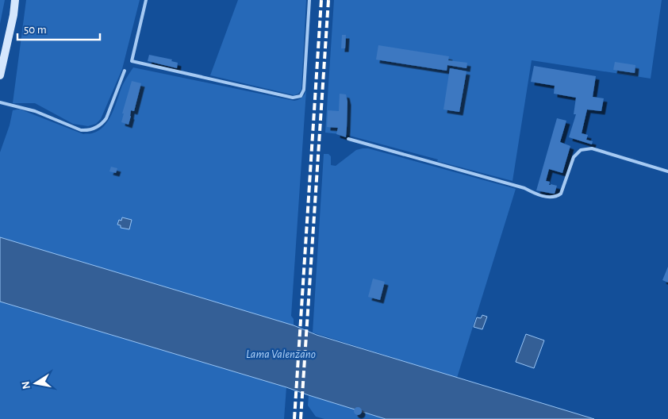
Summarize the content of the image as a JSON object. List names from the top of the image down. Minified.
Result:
{"water":["Lama Valenzano"],"scale_bar":"50 m","north":"left"}
